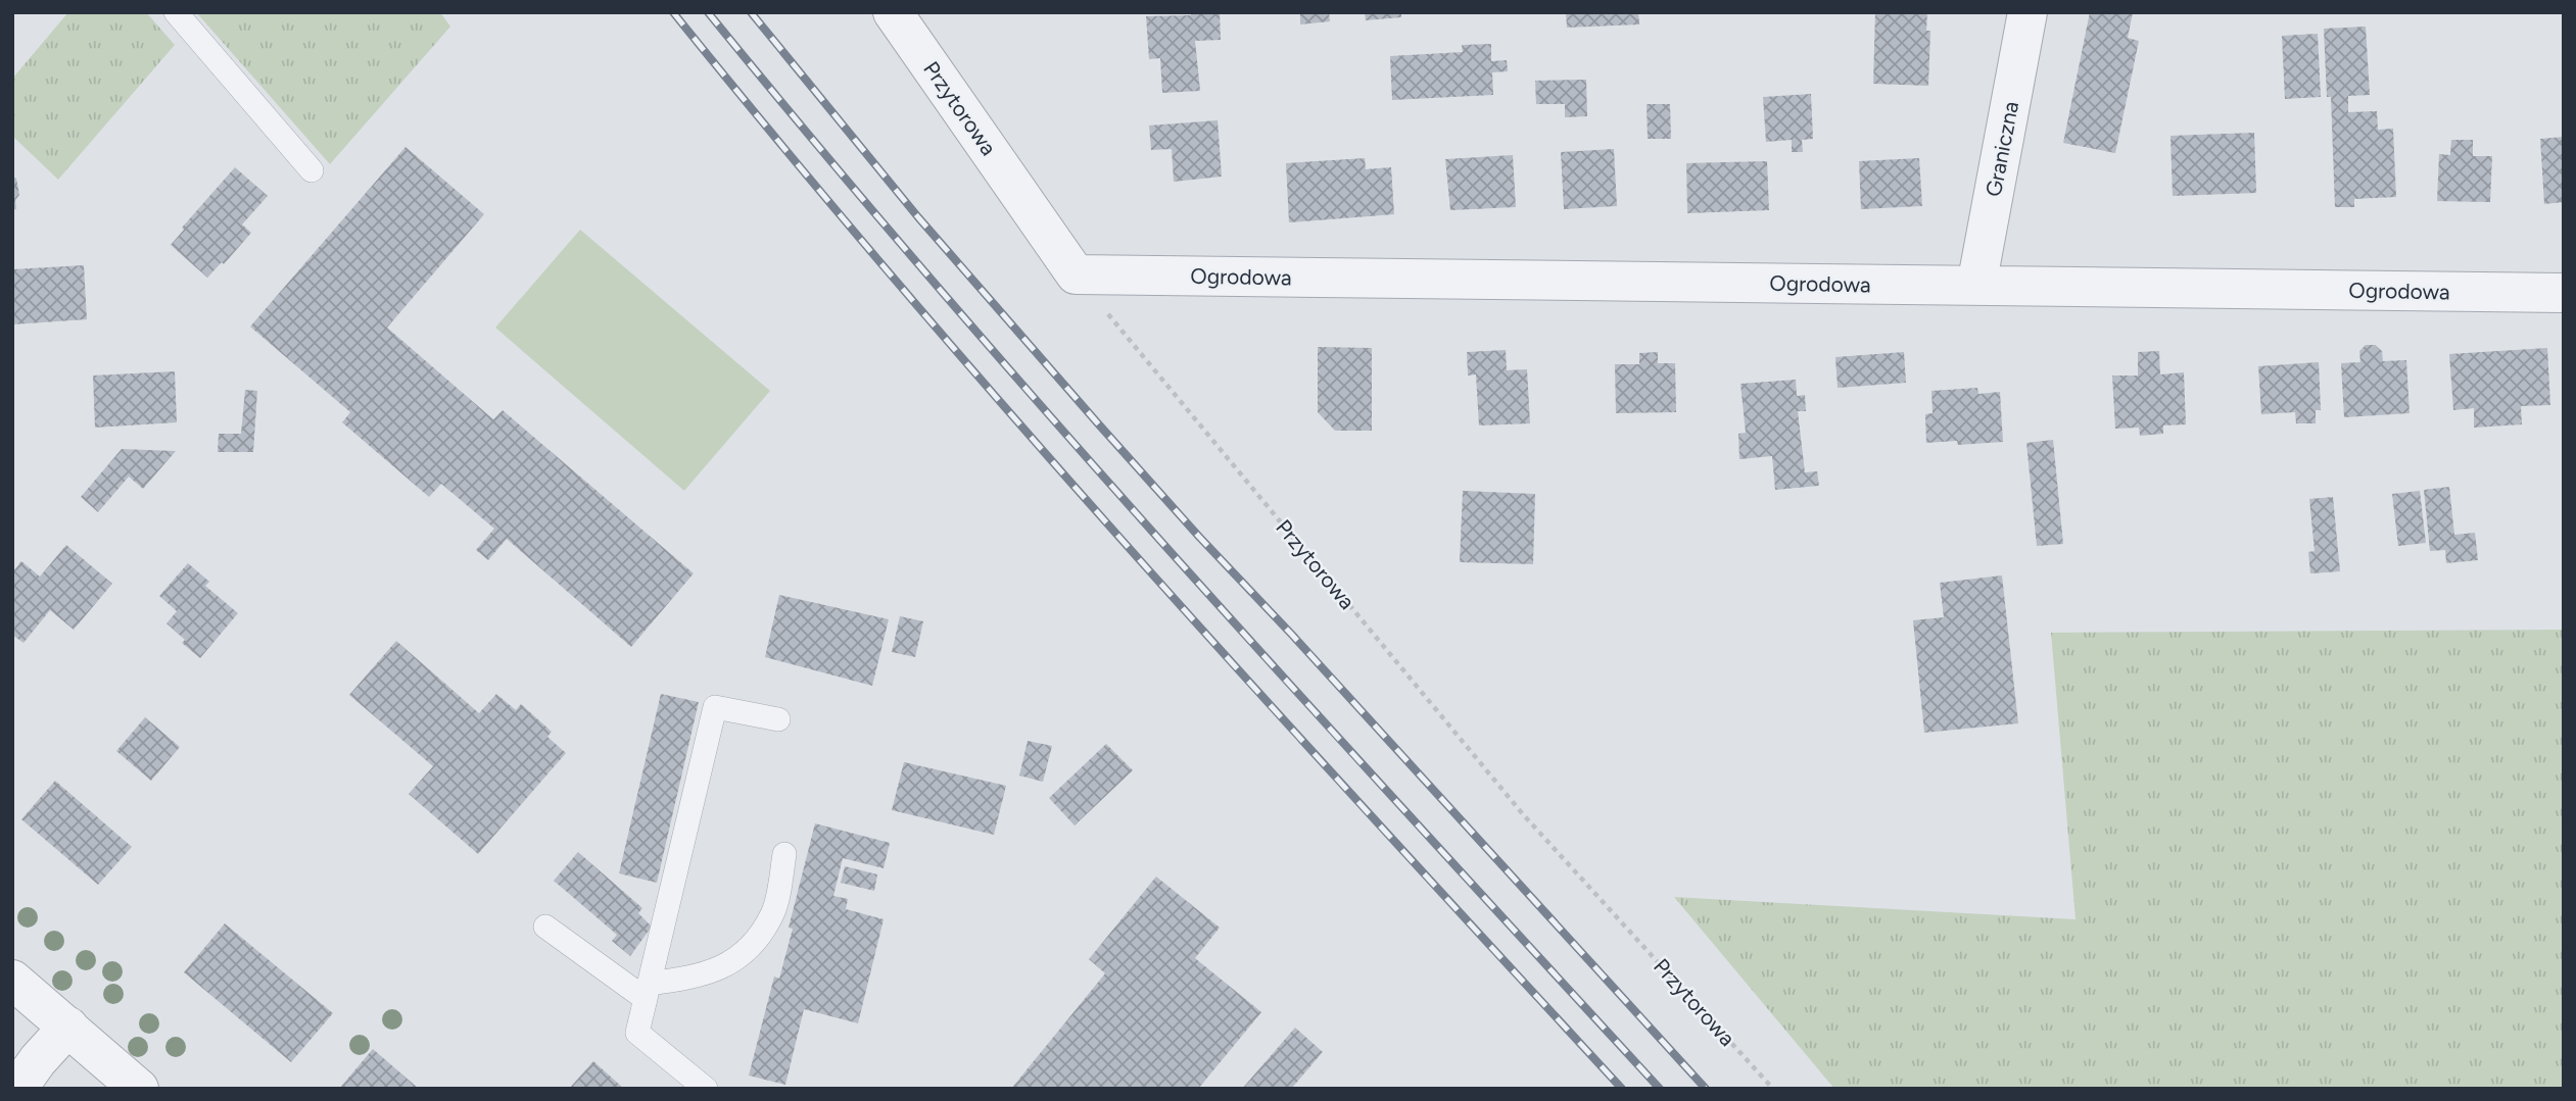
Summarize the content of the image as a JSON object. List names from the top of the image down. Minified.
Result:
{"streets":{"street":["Przytorowa","Graniczna","Ogrodowa"]},"crossings":[["Przytorowa","Ogrodowa"],["Graniczna","Ogrodowa"]]}
